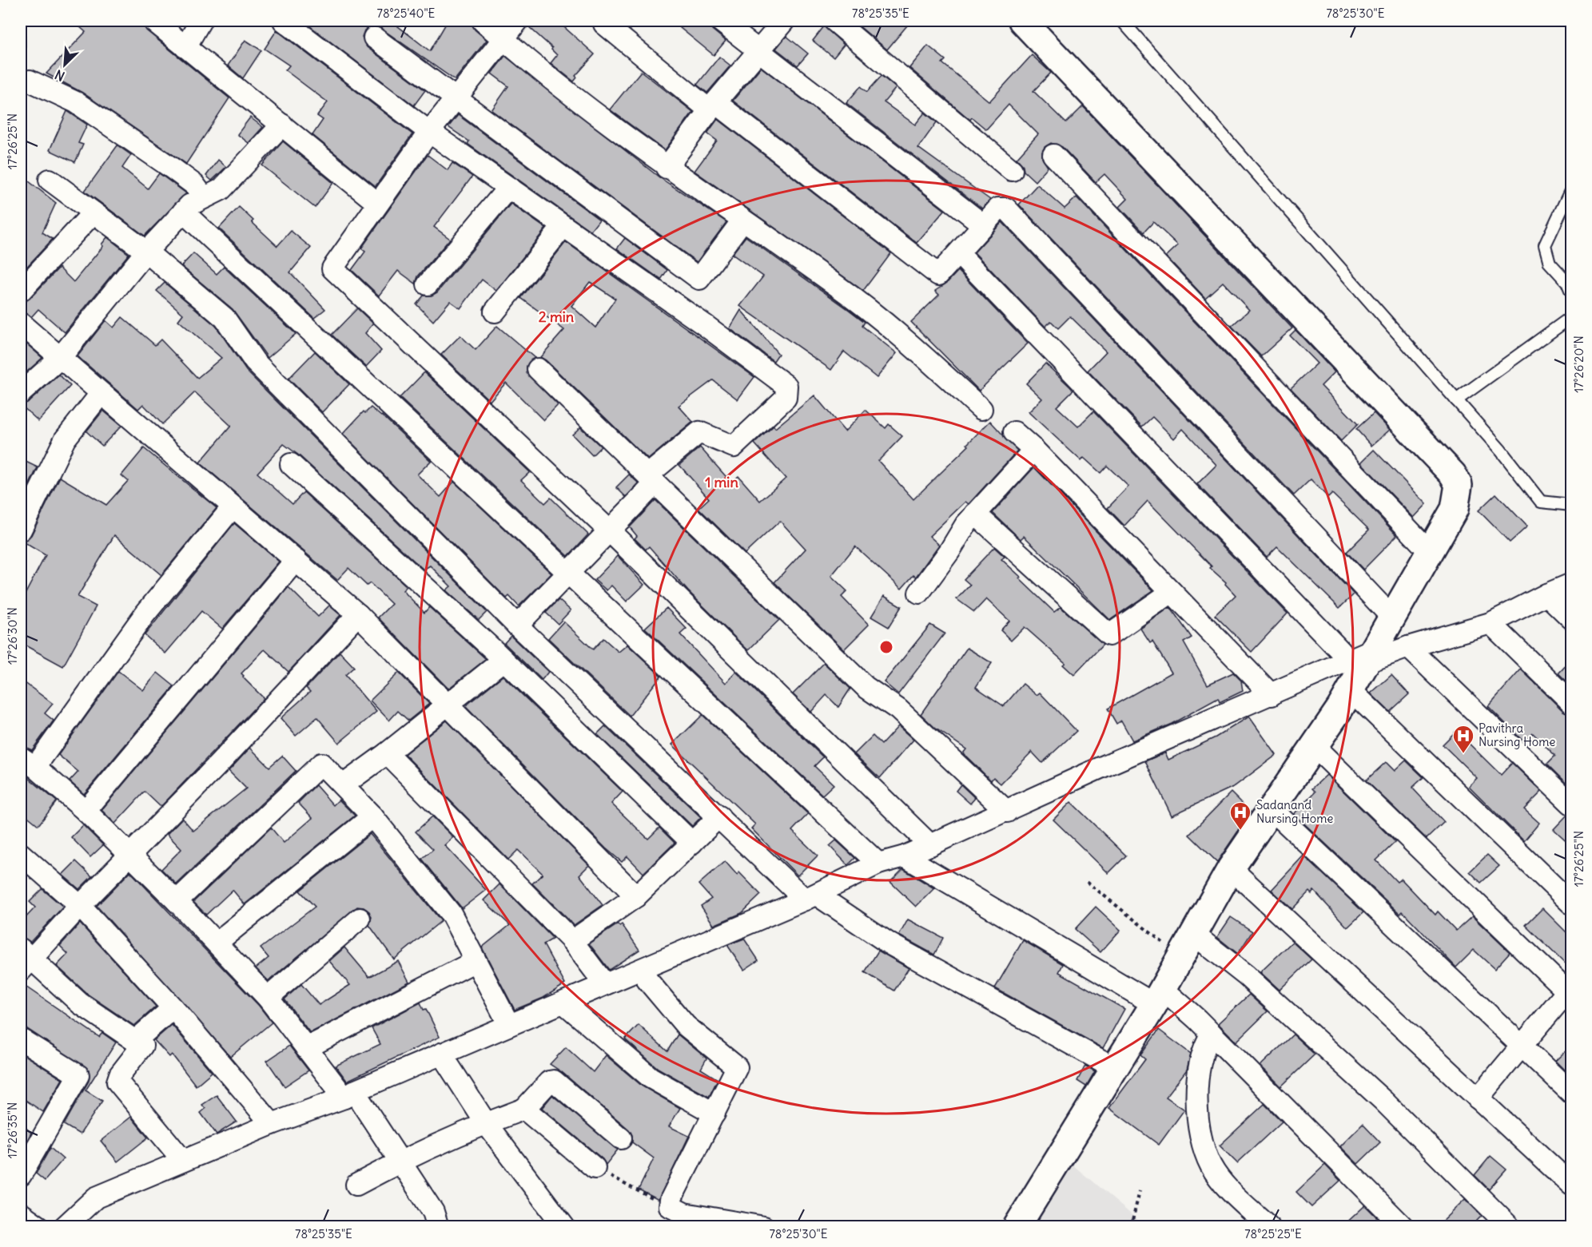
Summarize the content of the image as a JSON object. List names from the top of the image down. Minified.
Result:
{"places":{"hospital":["Pavithra Nursing Home","Sadanand Nursing Home"]},"north":"bottom left","coordinates":["78°25'40\"E","78°25'35\"E","78°25'30\"E","17°26'25\"N","17°26'20\"N","17°26'30\"N","17°26'35\"N","78°25'25\"E"],"rings":["2 min","1 min"]}
